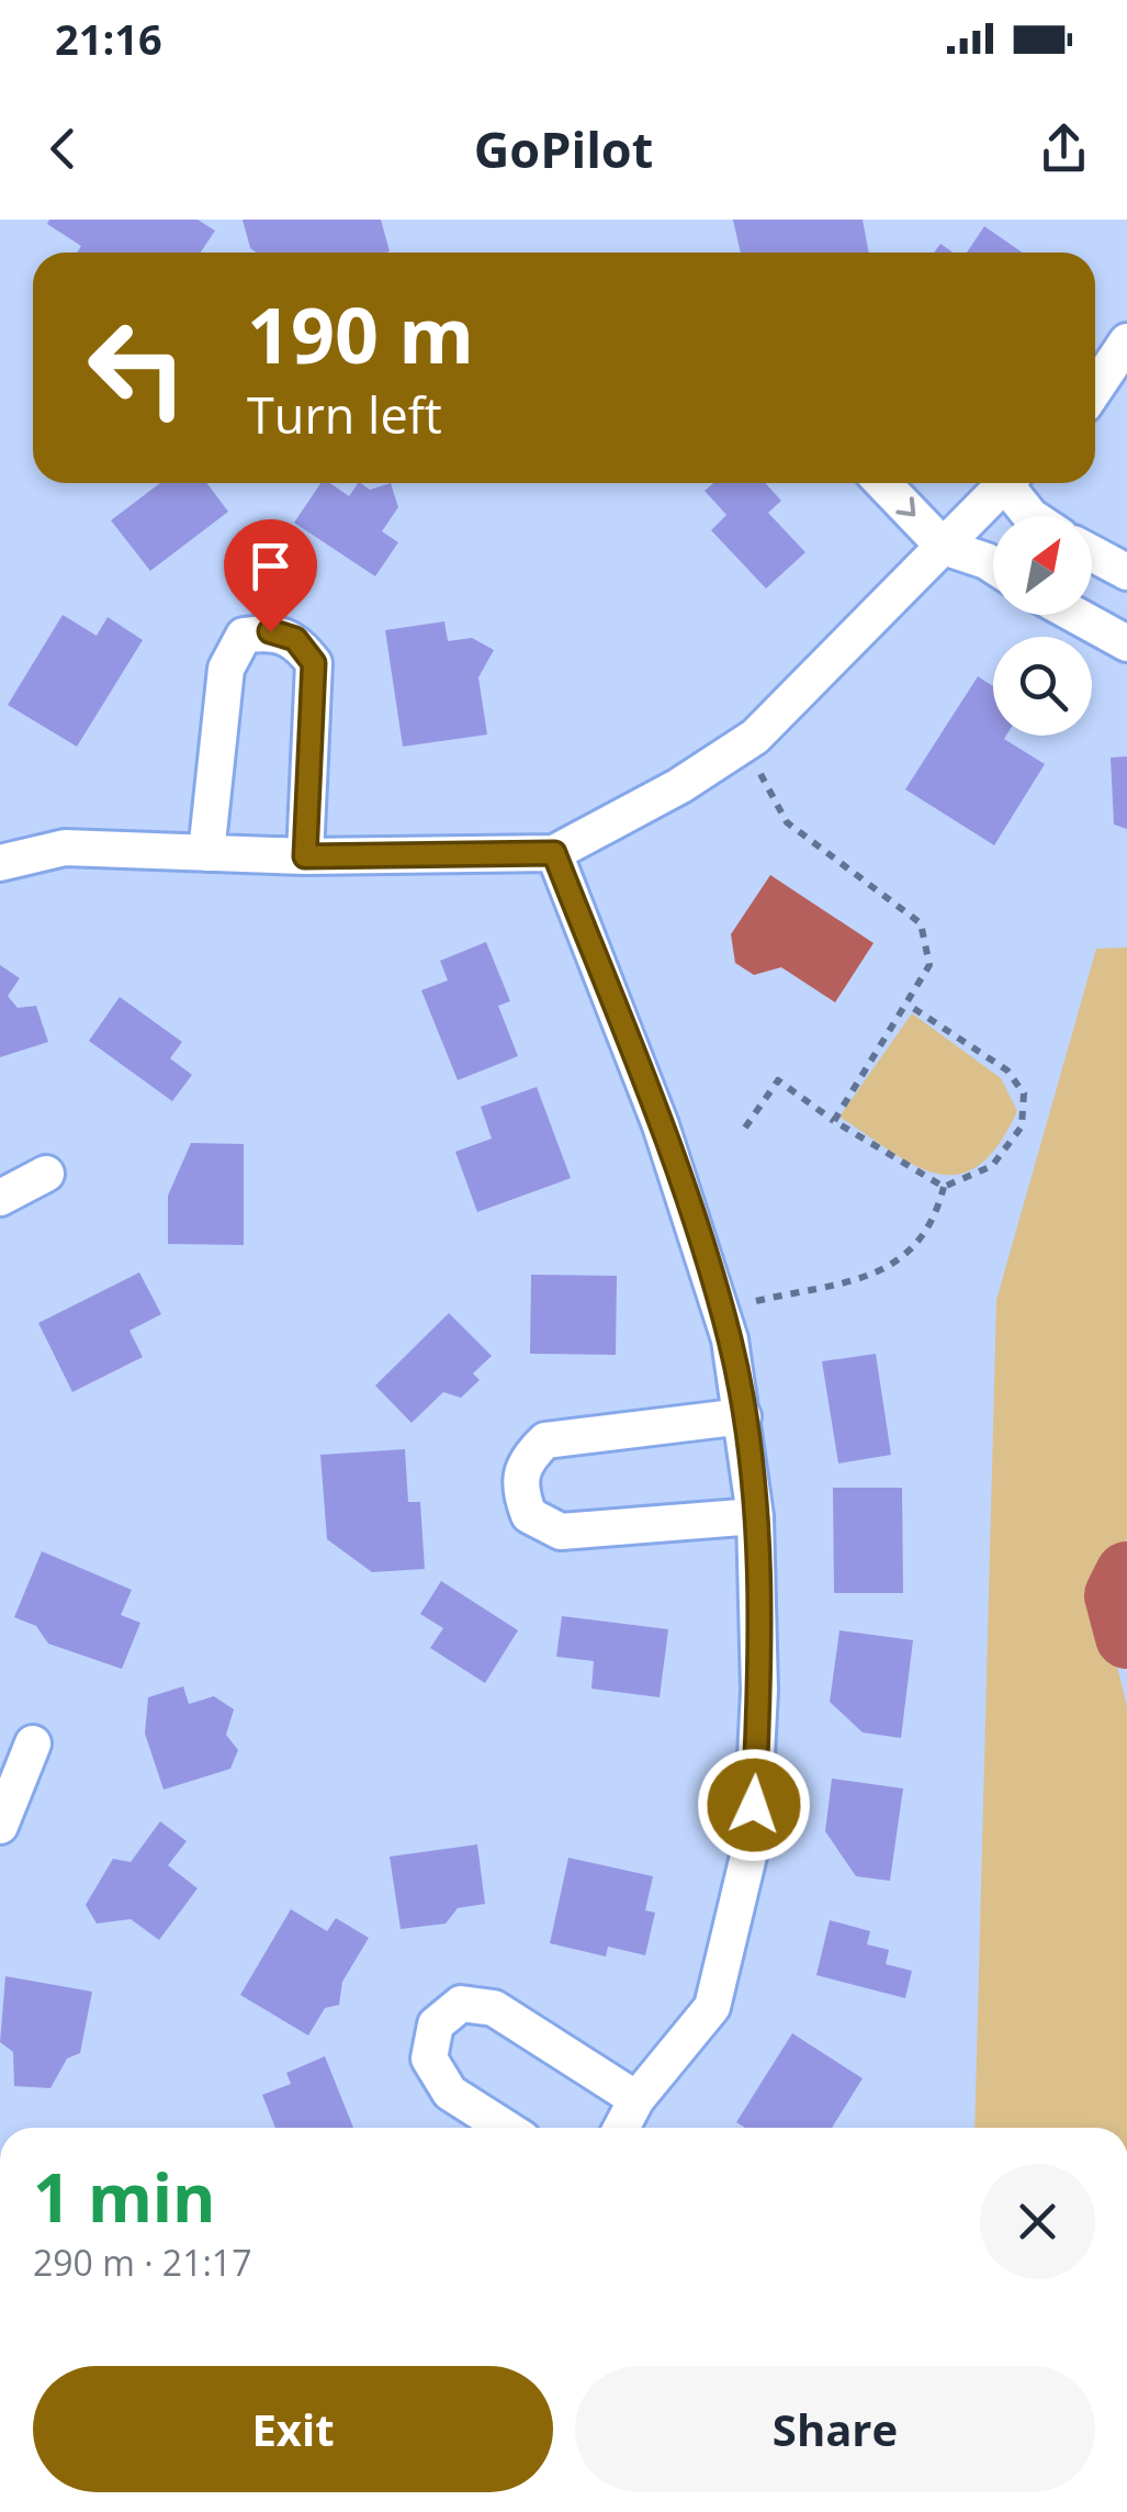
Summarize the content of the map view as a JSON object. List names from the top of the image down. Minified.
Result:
{"north":"top right","page":{"status":"21:16","header":"GoPilot","turn":["190 m","Turn left"],"heading":["1 min","290 m · 21:17"],"buttons":["Exit","Share"]}}
